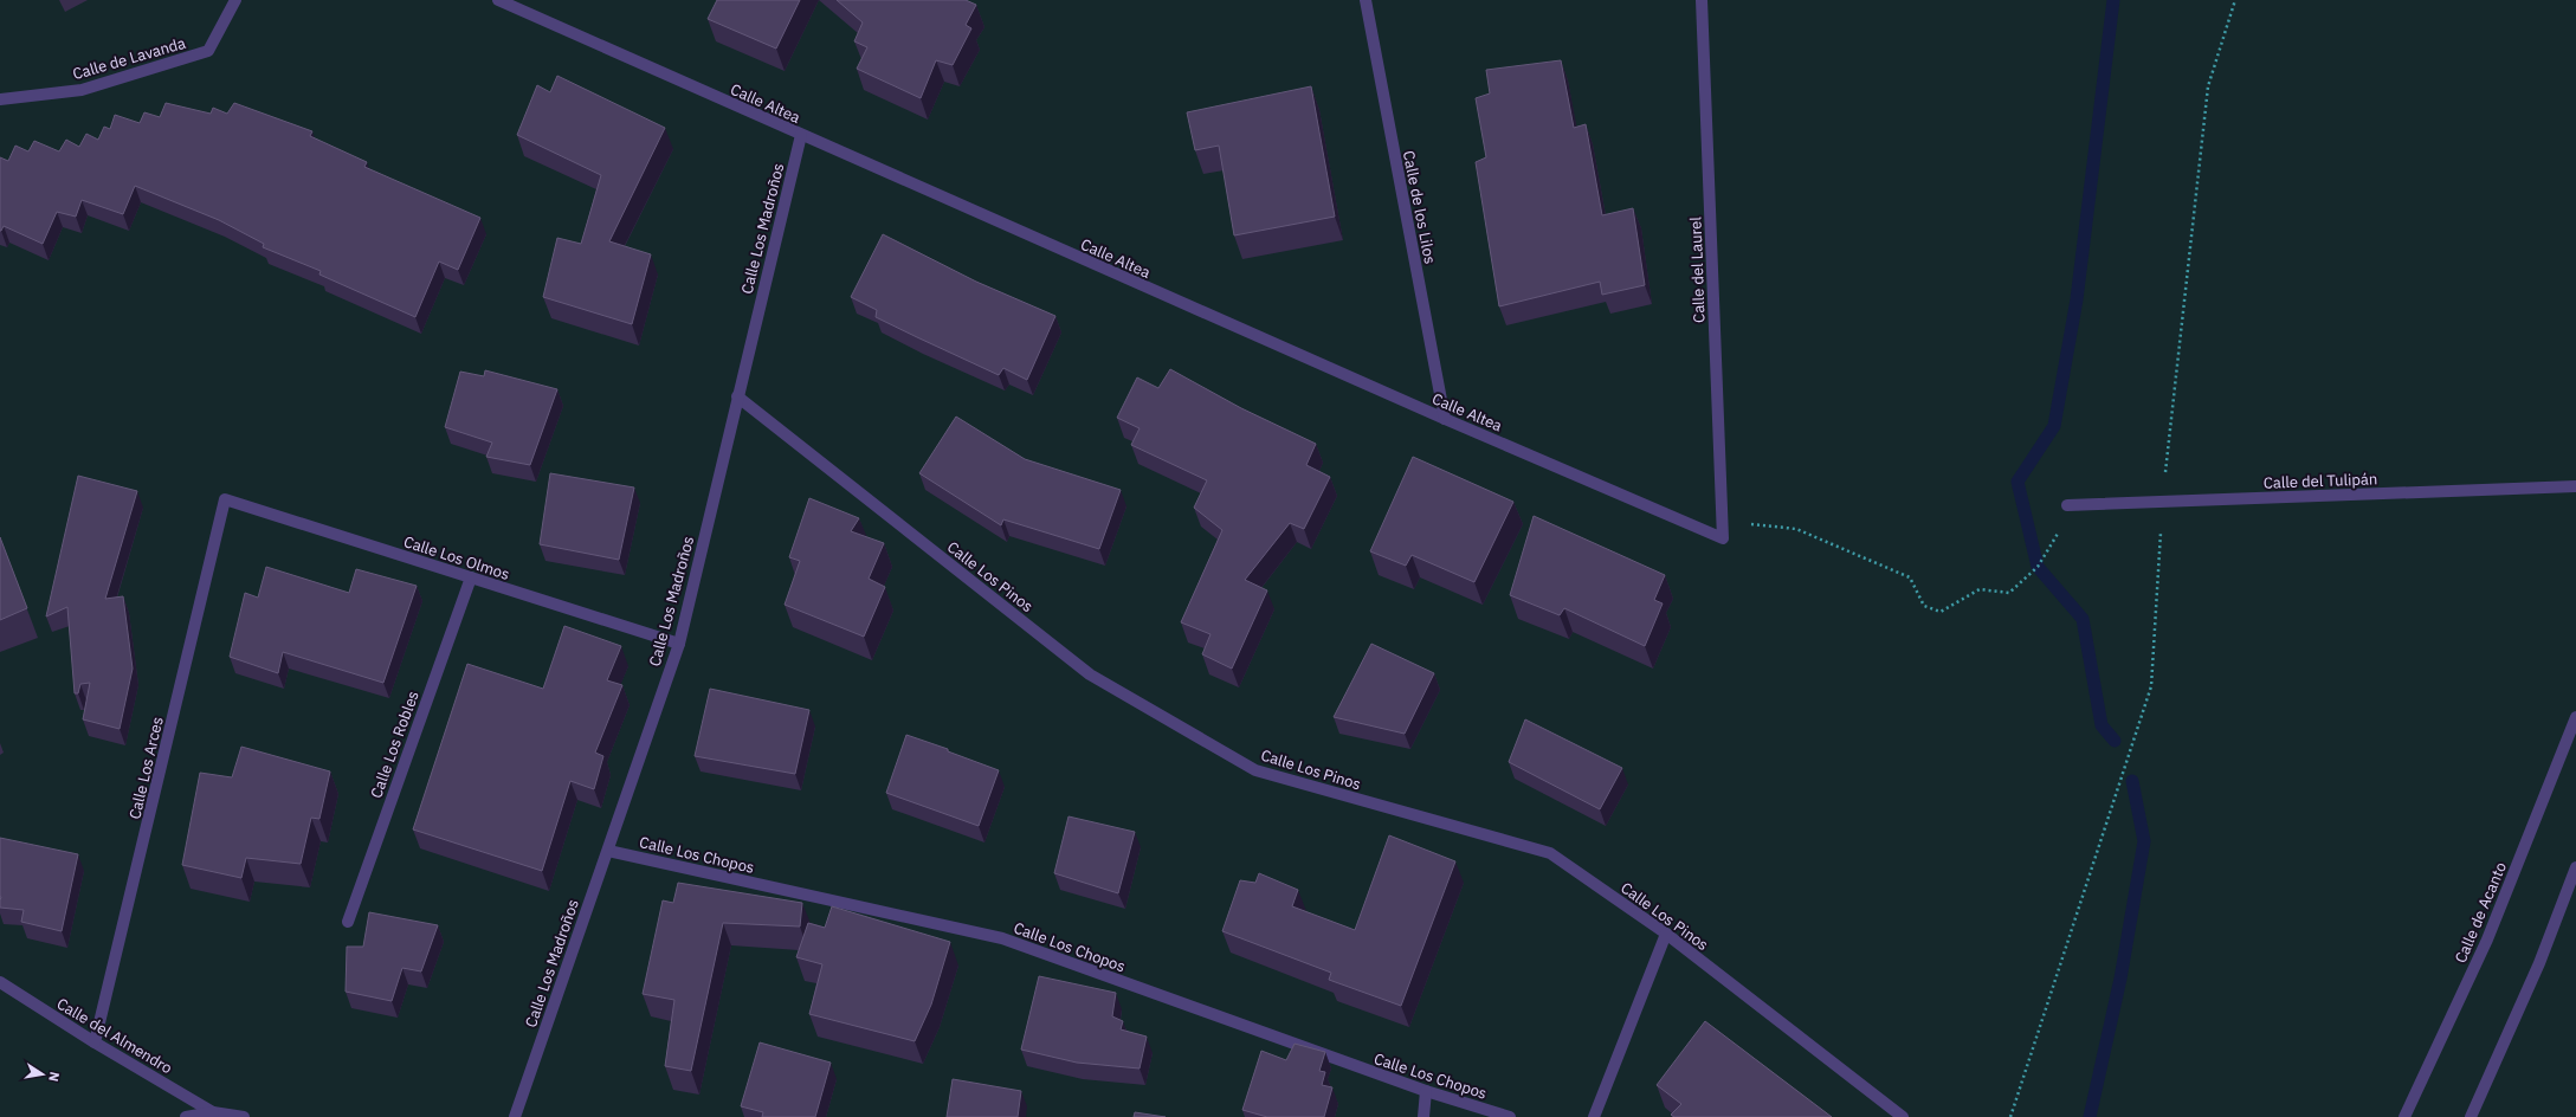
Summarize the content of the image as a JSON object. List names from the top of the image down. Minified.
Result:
{"streets":{"street":["Calle de Lavanda","Calle Altea","Calle de los Lilos","Calle Los Madroños","Calle del Laurel","Calle del Tulipán","Calle Los Olmos","Calle Los Pinos","Calle Los Robles","Calle Los Arces","Calle Los Chopos","Calle de Acanto","Calle del Almendro"]},"crossings":[["Calle Altea","Calle de los Lilos"],["Calle Altea","Calle Los Madroños"],["Calle Altea","Calle del Laurel"],["Calle Los Madroños","Calle Los Olmos"],["Calle Los Madroños","Calle Los Pinos"],["Calle Los Madroños","Calle Los Chopos"],["Calle Los Olmos","Calle Los Robles"],["Calle Los Olmos","Calle Los Arces"],["Calle Los Arces","Calle del Almendro"]],"north":"right"}
